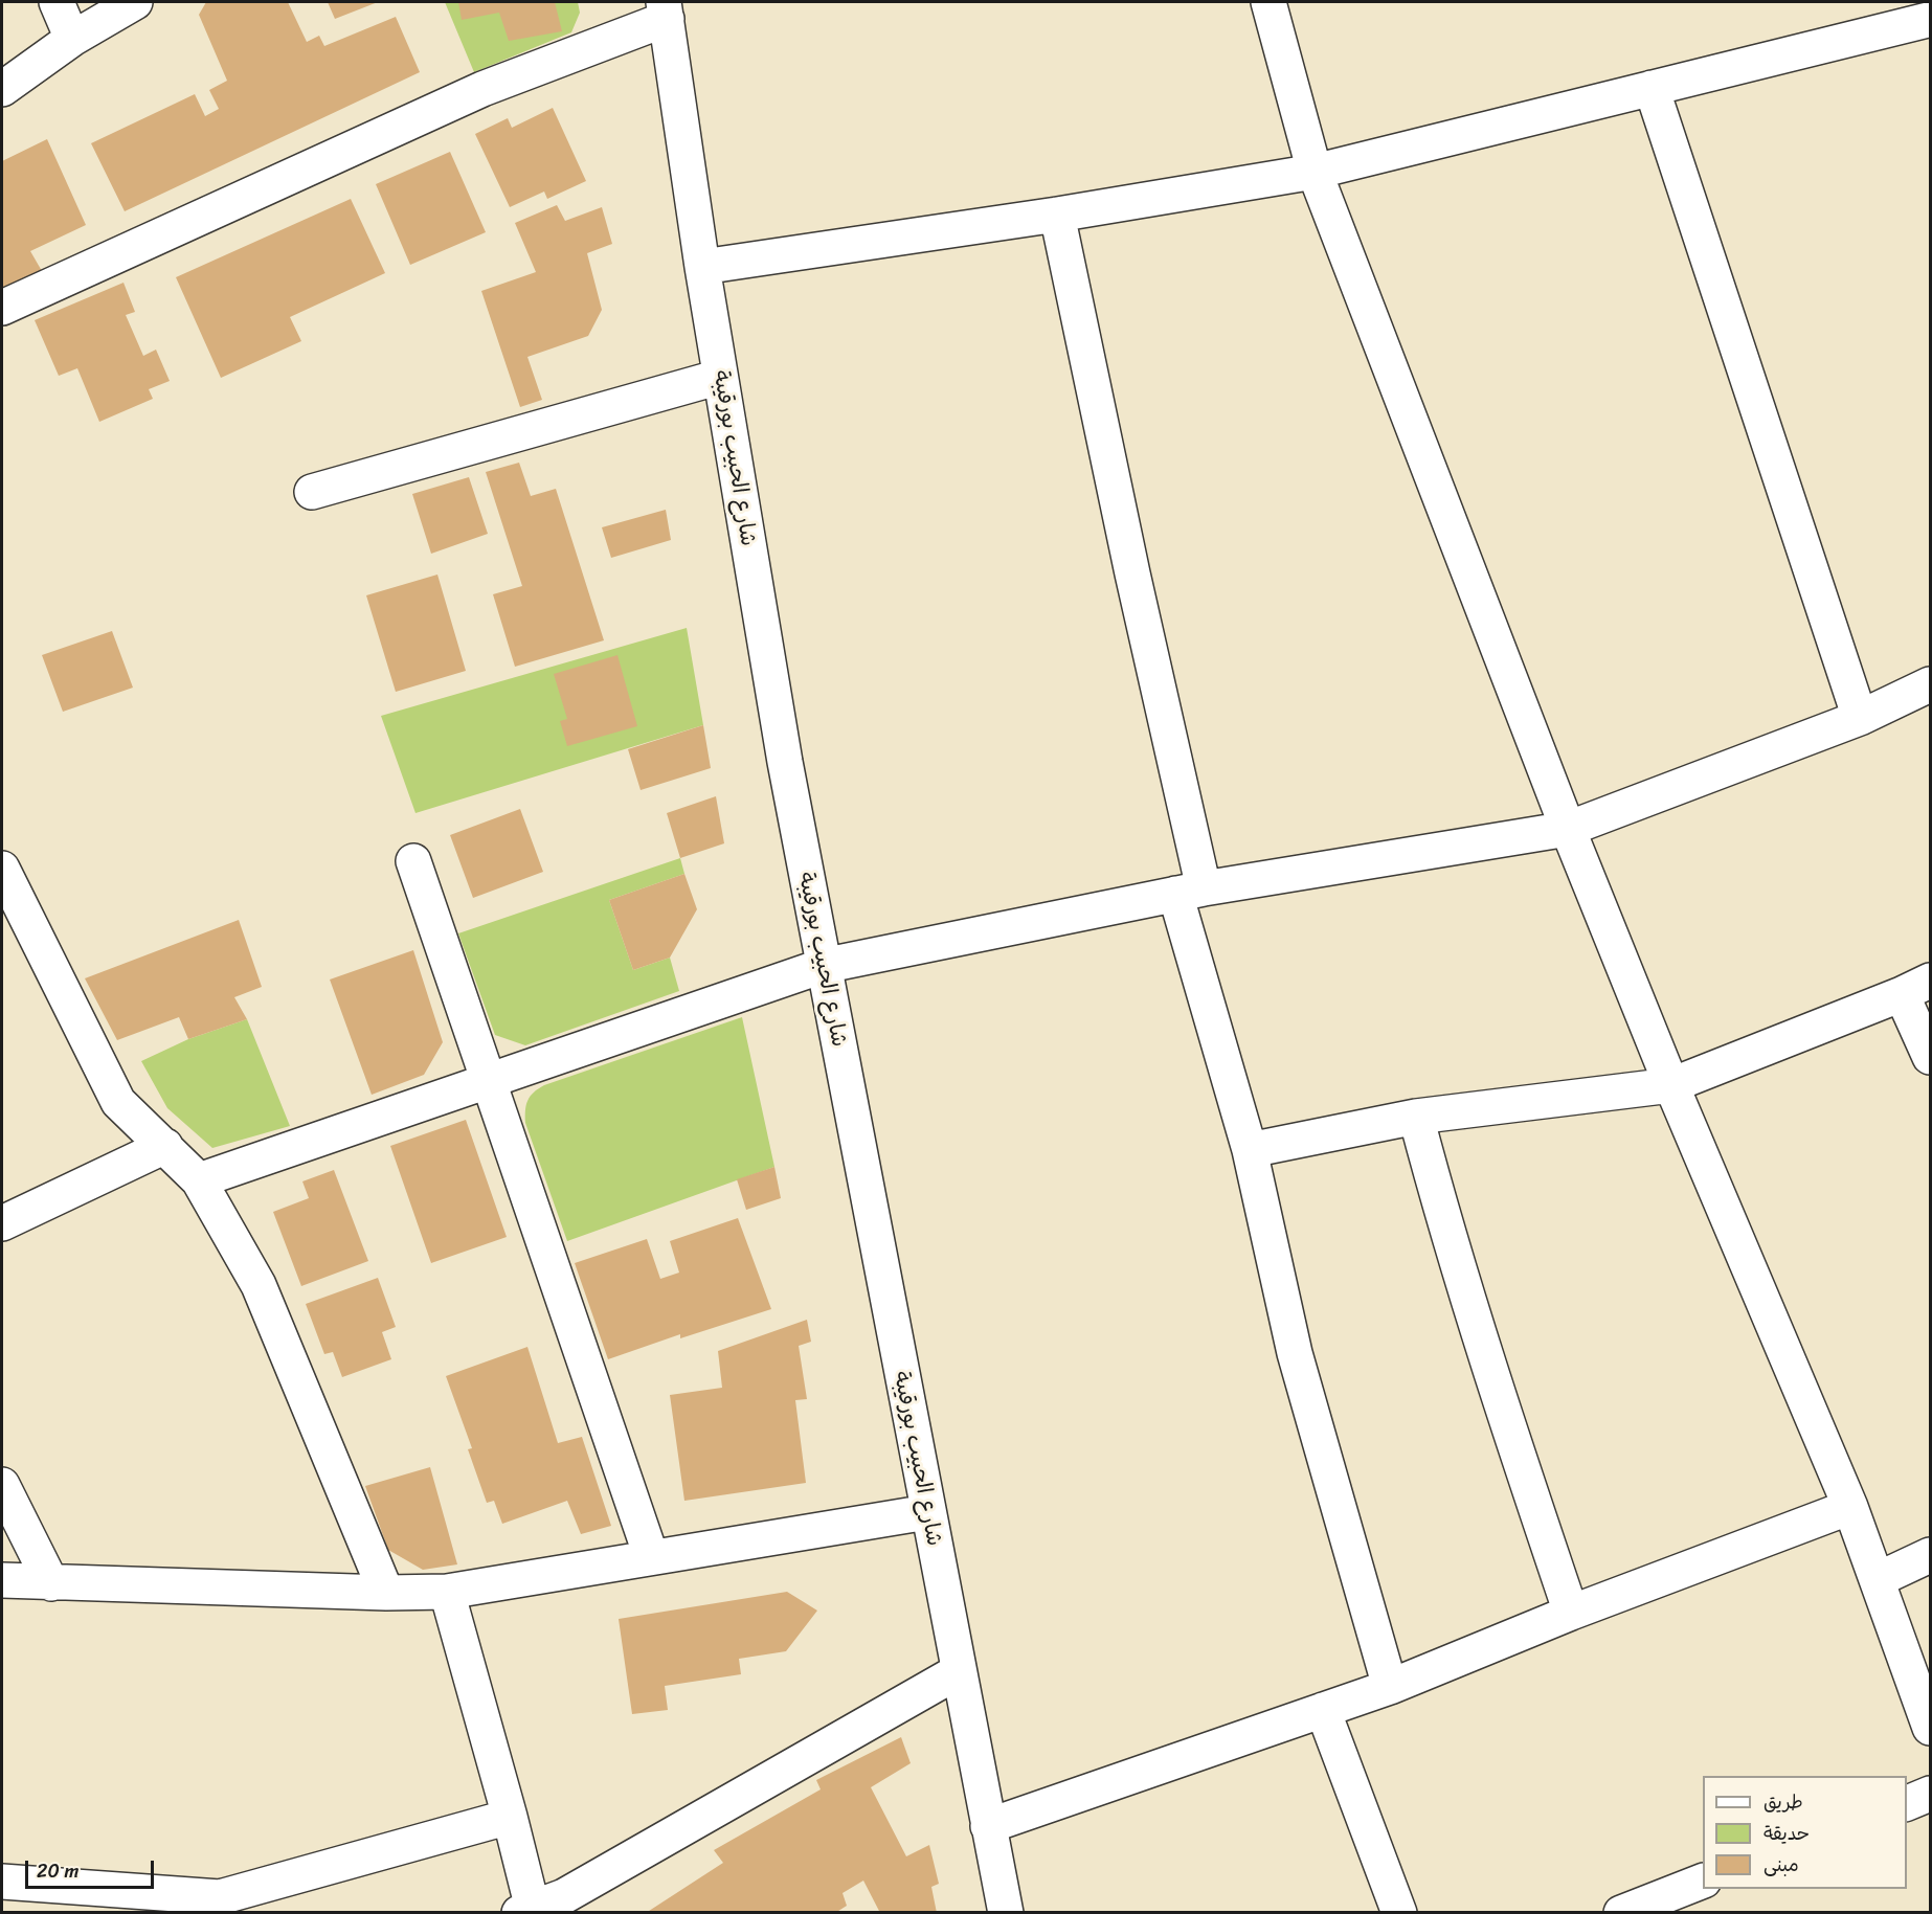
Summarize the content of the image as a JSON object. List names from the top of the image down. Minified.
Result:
{"streets":{"street":["شارع الحبيب بورقيبة"]},"legend":["طريق","حديقة","مبنى"],"scale_bar":"20 m"}
